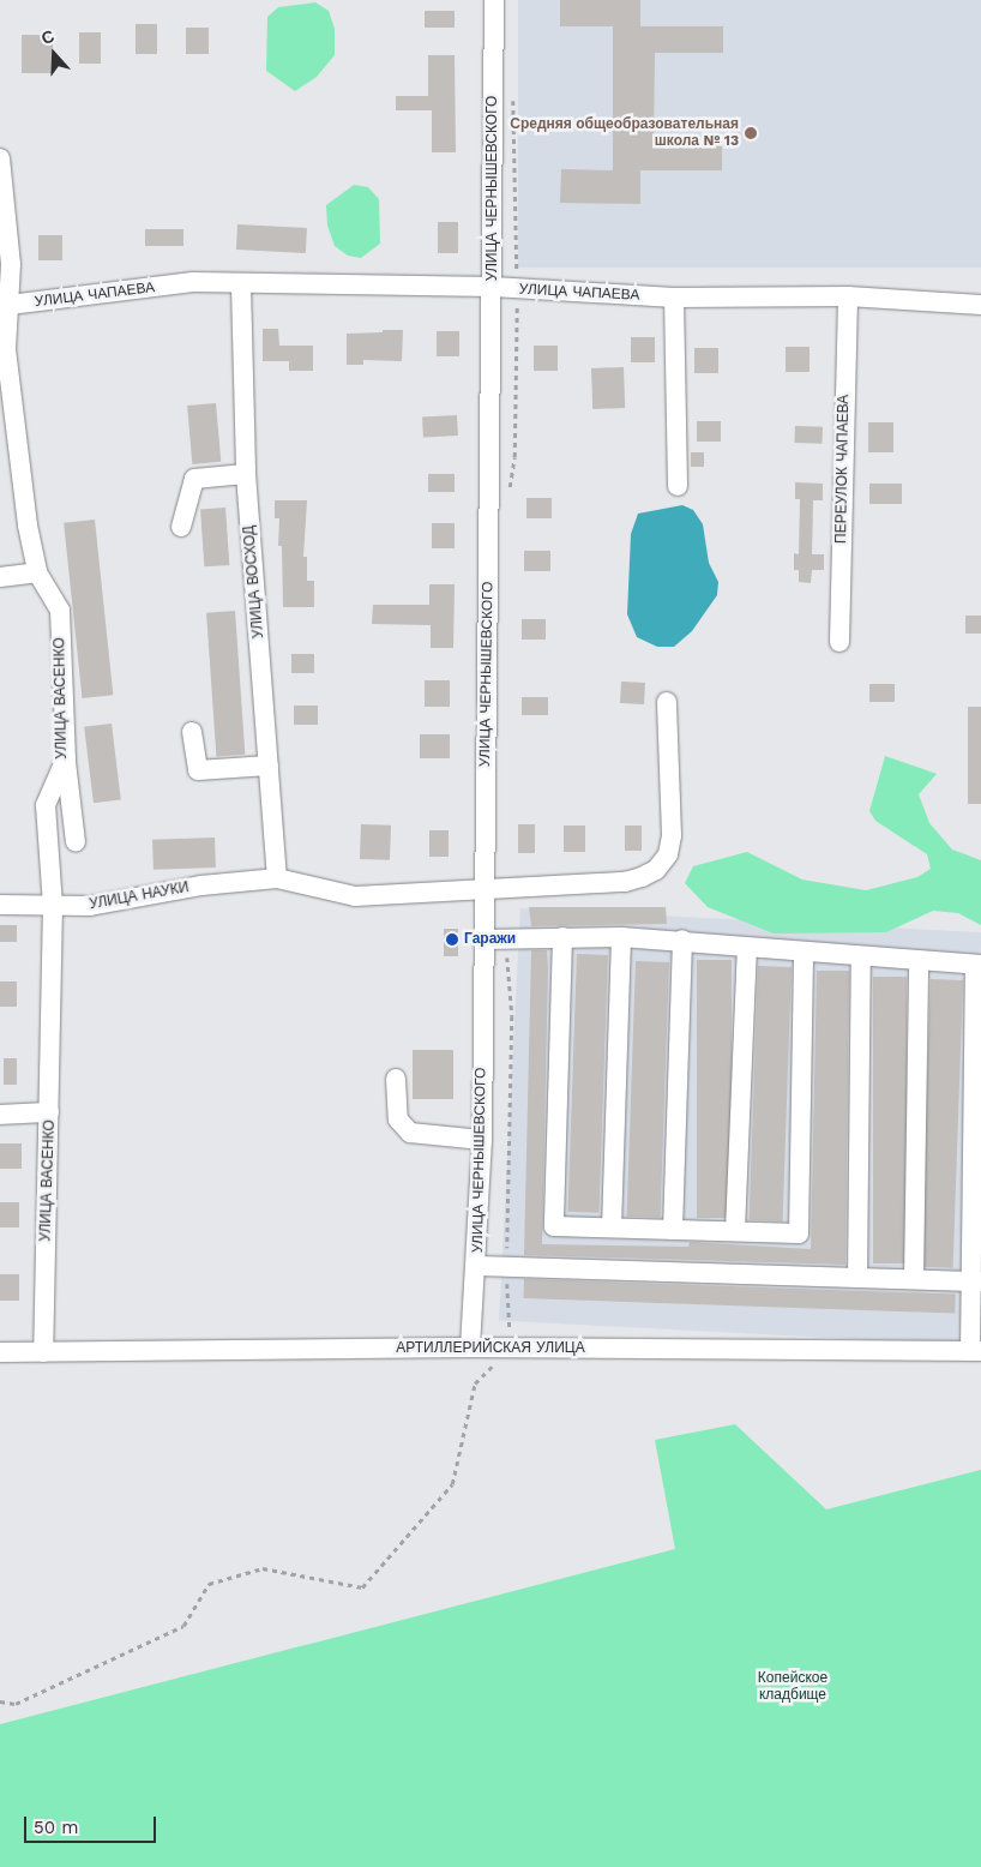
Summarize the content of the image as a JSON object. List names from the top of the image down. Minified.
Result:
{"streets":{"street":["УЛИЦА ЧЕРНЫШЕВСКОГО","УЛИЦА ЧАПАЕВА","ПЕРЕУЛОК ЧАПАЕВА","УЛИЦА ВОСХОД","УЛИЦА ВАСЕНКО","УЛИЦА НАУКИ","АРТИЛЛЕРИЙСКАЯ УЛИЦА"]},"crossings":[["УЛИЦА ЧЕРНЫШЕВСКОГО","УЛИЦА ЧАПАЕВА"],["УЛИЦА ЧЕРНЫШЕВСКОГО","УЛИЦА НАУКИ"],["УЛИЦА ЧЕРНЫШЕВСКОГО","АРТИЛЛЕРИЙСКАЯ УЛИЦА"],["УЛИЦА ЧАПАЕВА","ПЕРЕУЛОК ЧАПАЕВА"],["УЛИЦА ЧАПАЕВА","УЛИЦА ВОСХОД"],["УЛИЦА ЧАПАЕВА","УЛИЦА ВАСЕНКО"],["УЛИЦА ВОСХОД","УЛИЦА НАУКИ"],["УЛИЦА ВАСЕНКО","УЛИЦА НАУКИ"],["УЛИЦА ВАСЕНКО","АРТИЛЛЕРИЙСКАЯ УЛИЦА"]],"parks":["Копейское кладбище"],"places":["Средняя общеобразовательная школа № 13","Гаражи"],"scale_bar":"50 m","north":"top"}
